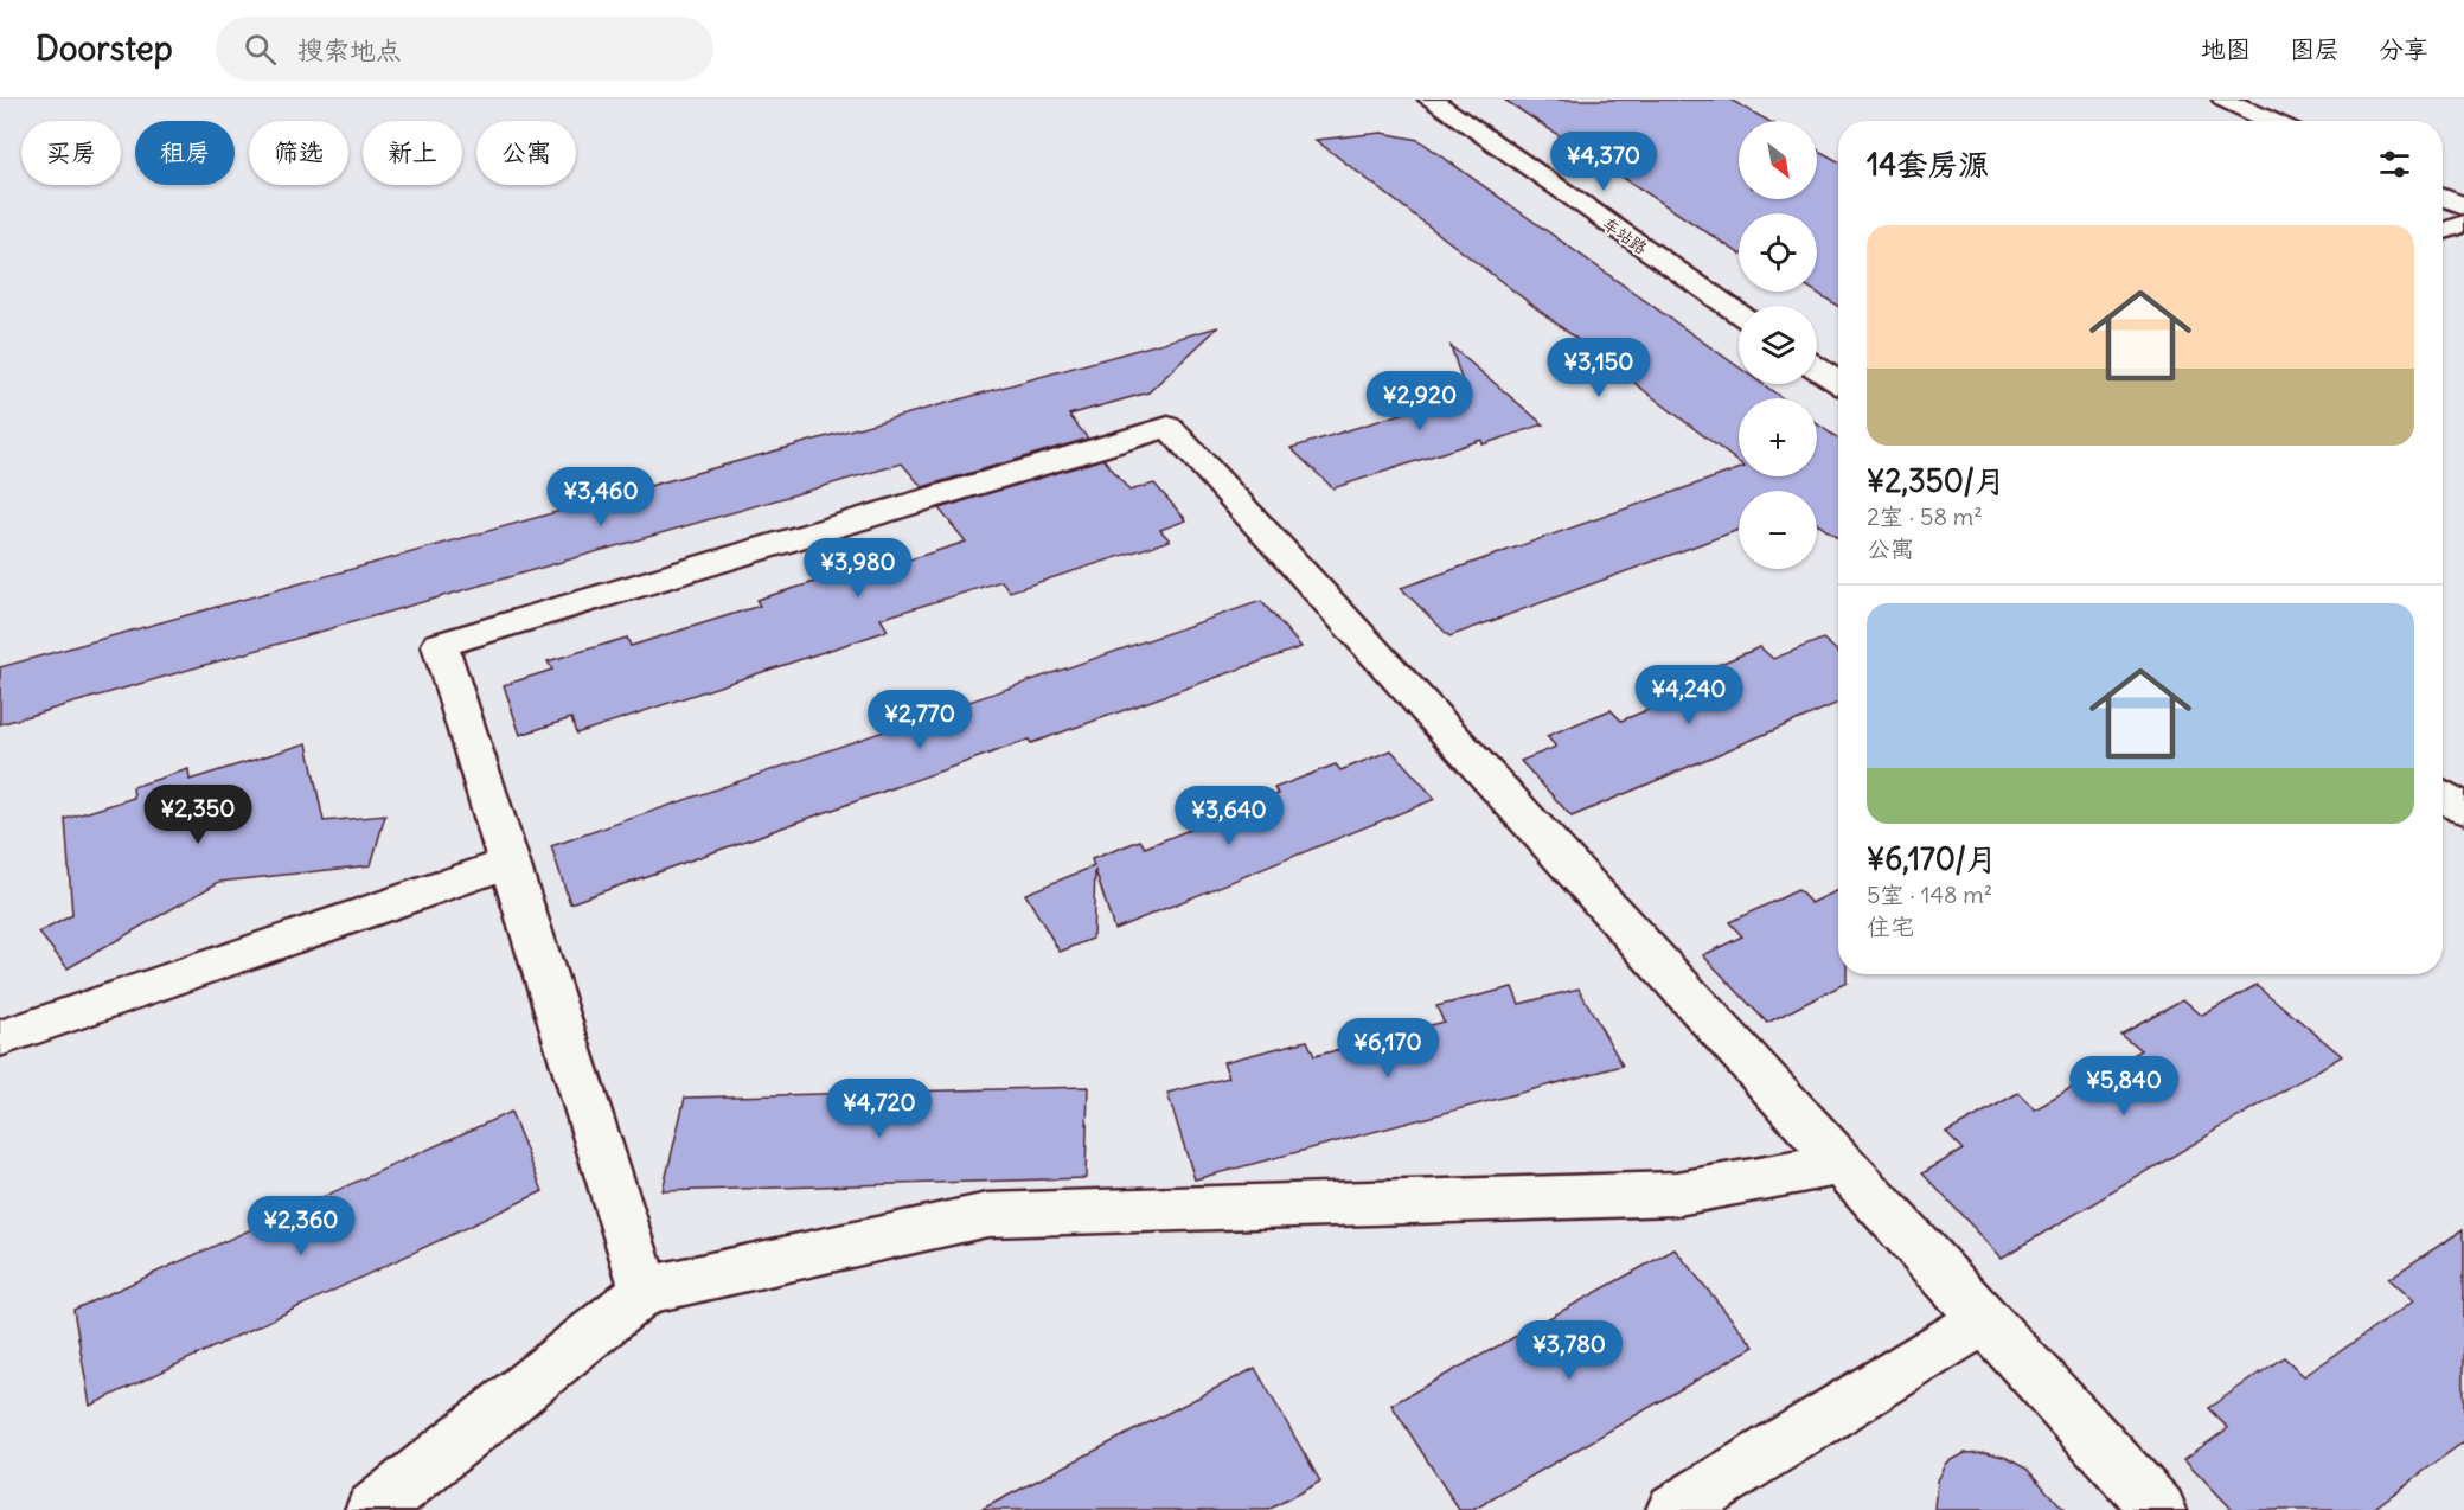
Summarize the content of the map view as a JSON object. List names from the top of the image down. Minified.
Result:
{"streets":{"street":["车站路"]},"north":"bottom right","page":{"header":"Doorstep","search":"搜索地点","nav":["地图","图层","分享"],"map_buttons":["+","−"],"chip":["买房","租房","筛选","新上","公寓"],"heading":"14套房源","price":["¥4,370","¥3,150","¥2,920","¥3,460","¥3,980","¥4,240","¥2,770","¥2,350","¥3,640","¥6,170","¥5,840","¥4,720","¥2,360","¥3,780"],"list":[{"name":"¥2,350/月","note":"2室 · 58 m² · 公寓"},{"name":"¥6,170/月","note":"5室 · 148 m² · 住宅"}]}}
